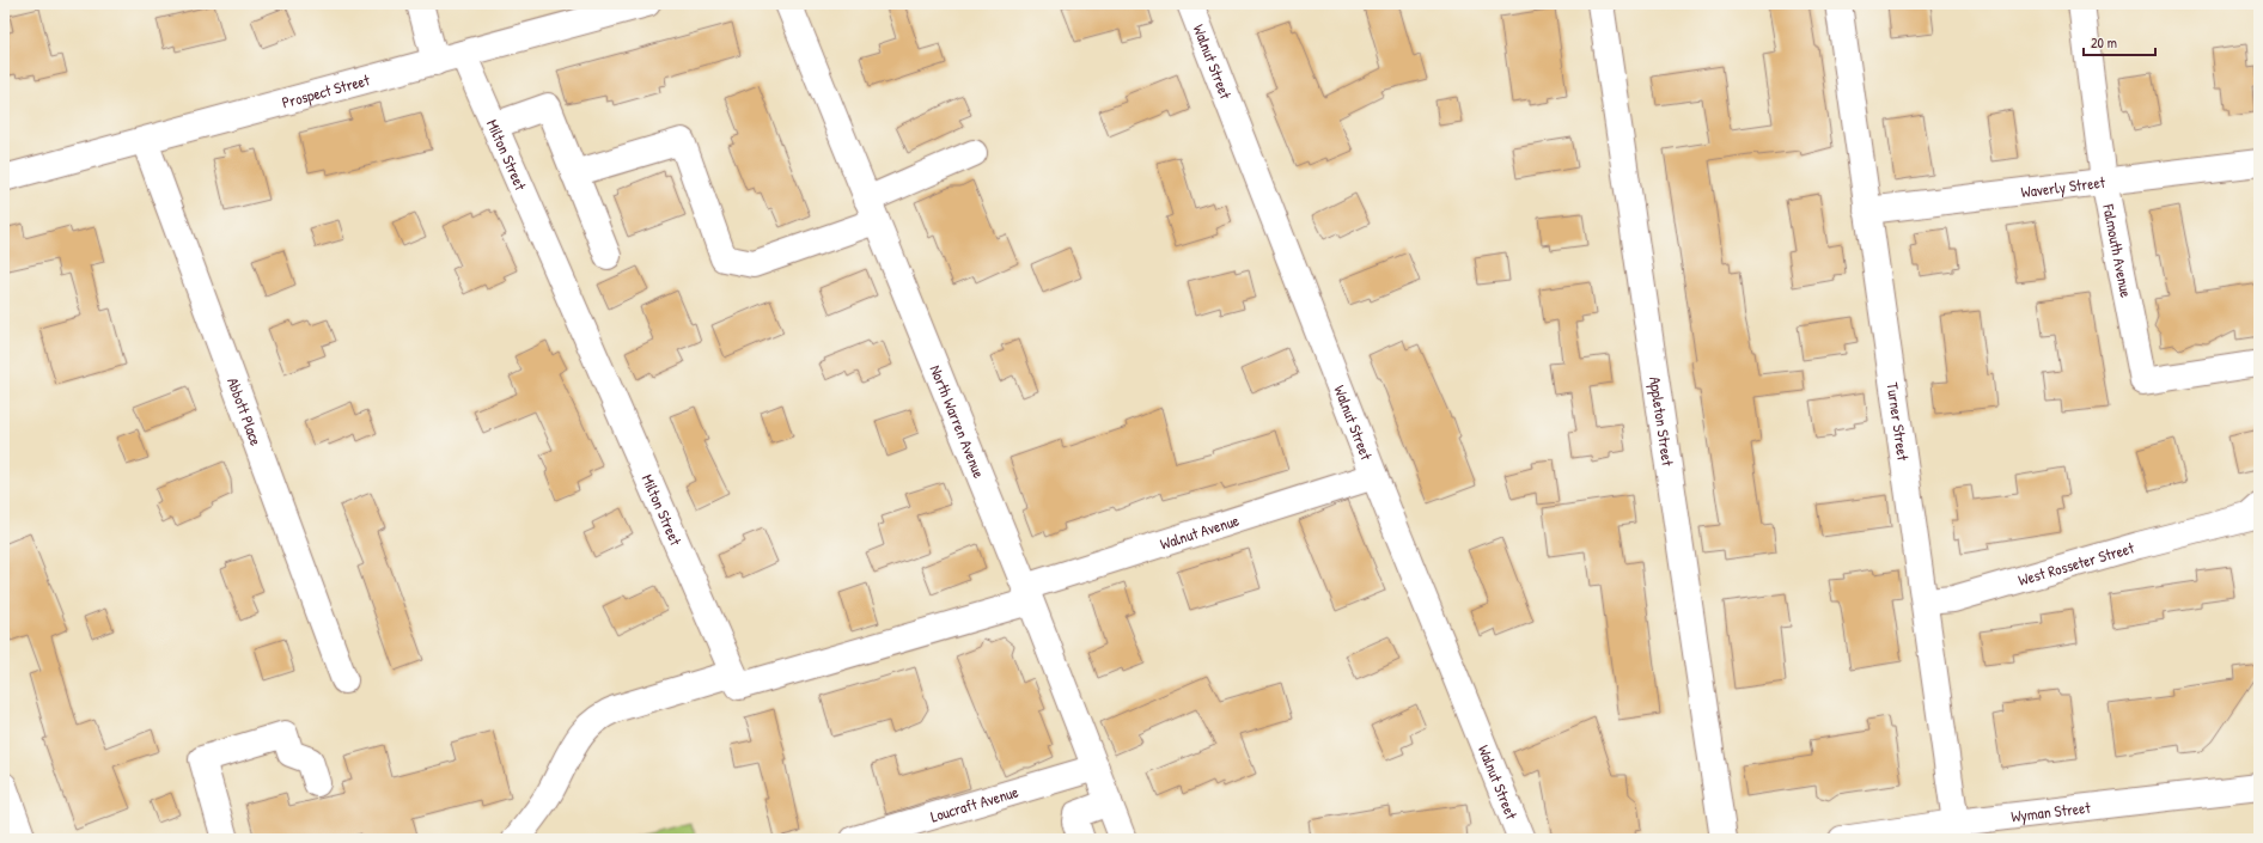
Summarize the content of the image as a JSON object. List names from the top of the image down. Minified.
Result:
{"streets":{"street":["Walnut Street","Prospect Street","Milton Street","Waverly Street","Falmouth Avenue","Abbott Place","North Warren Avenue","Appleton Street","Turner Street","Walnut Avenue","West Rosseter Street","Loucraft Avenue","Wyman Street"]},"crossings":[["Walnut Street","Walnut Avenue"],["Prospect Street","Milton Street"],["Prospect Street","Abbott Place"],["Waverly Street","Falmouth Avenue"],["Waverly Street","Turner Street"],["North Warren Avenue","Walnut Avenue"],["North Warren Avenue","Loucraft Avenue"],["Turner Street","West Rosseter Street"],["Turner Street","Wyman Street"]],"scale_bar":"20 m"}
